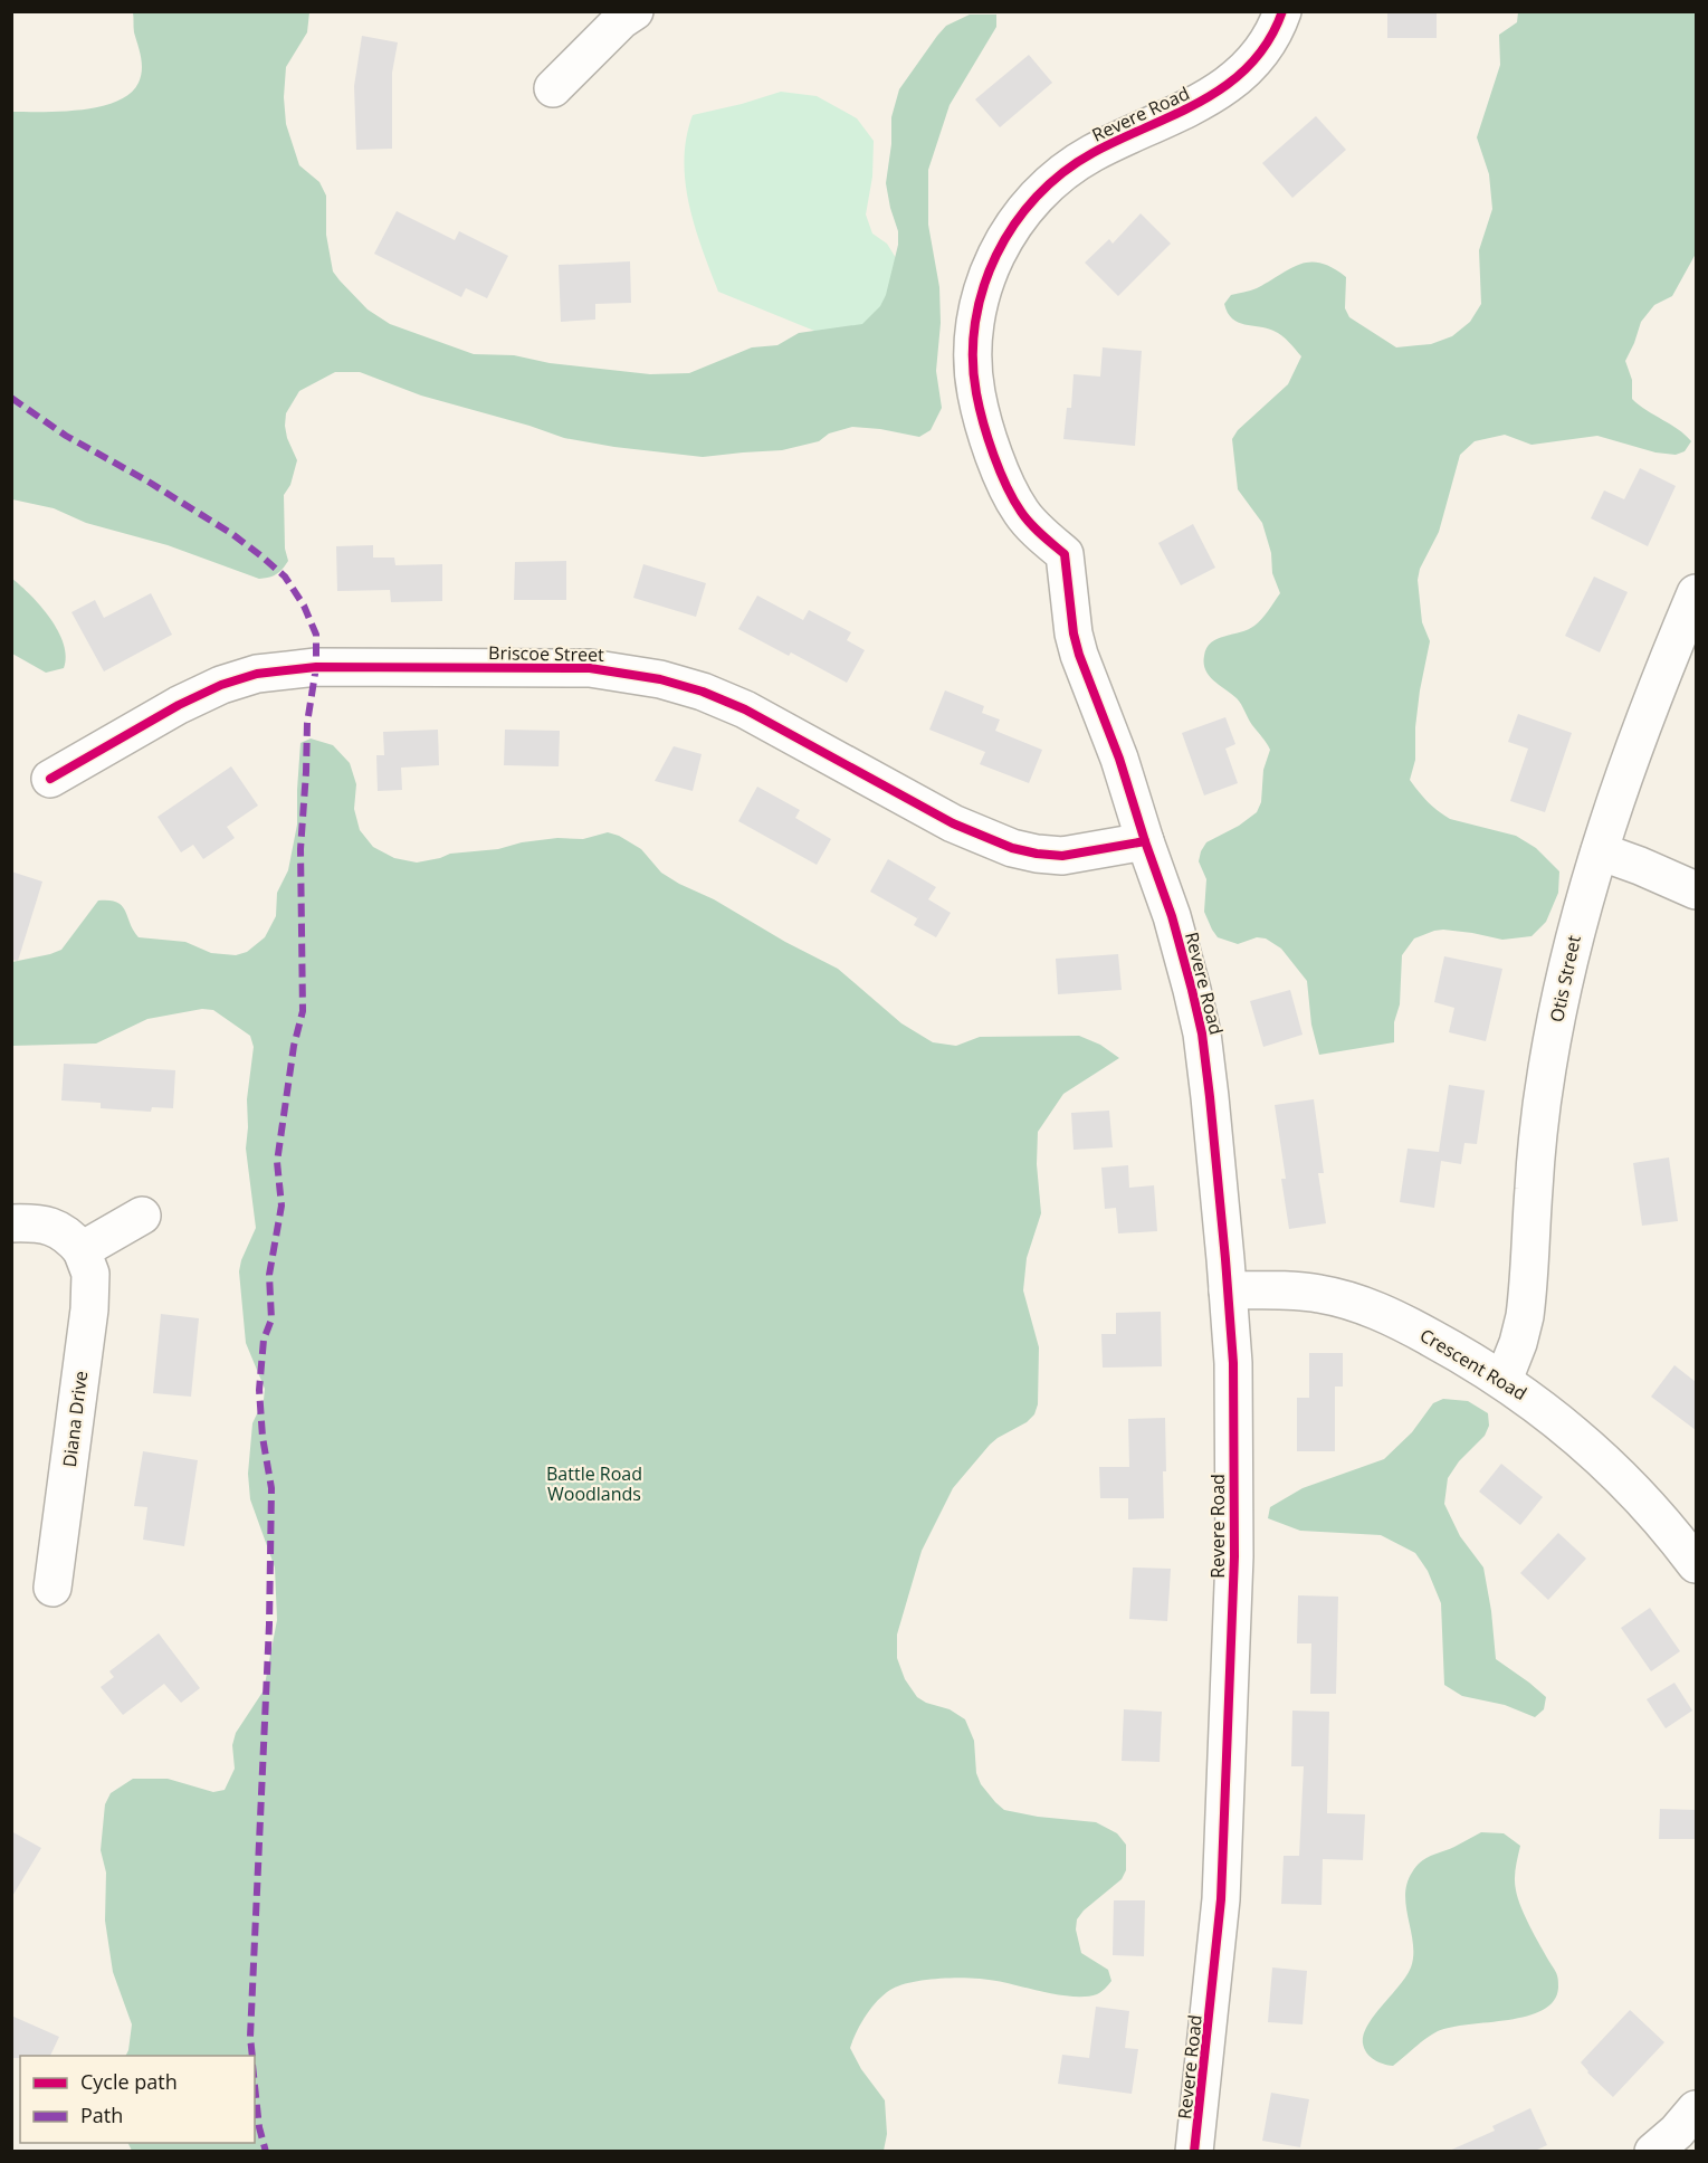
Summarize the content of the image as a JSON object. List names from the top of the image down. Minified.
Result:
{"streets":{"street":["Revere Road","Briscoe Street","Otis Street","Crescent Road","Diana Drive"]},"crossings":[["Revere Road","Briscoe Street"],["Revere Road","Crescent Road"],["Otis Street","Crescent Road"]],"parks":["Battle Road Woodlands"],"legend":["Cycle path","Path"]}
